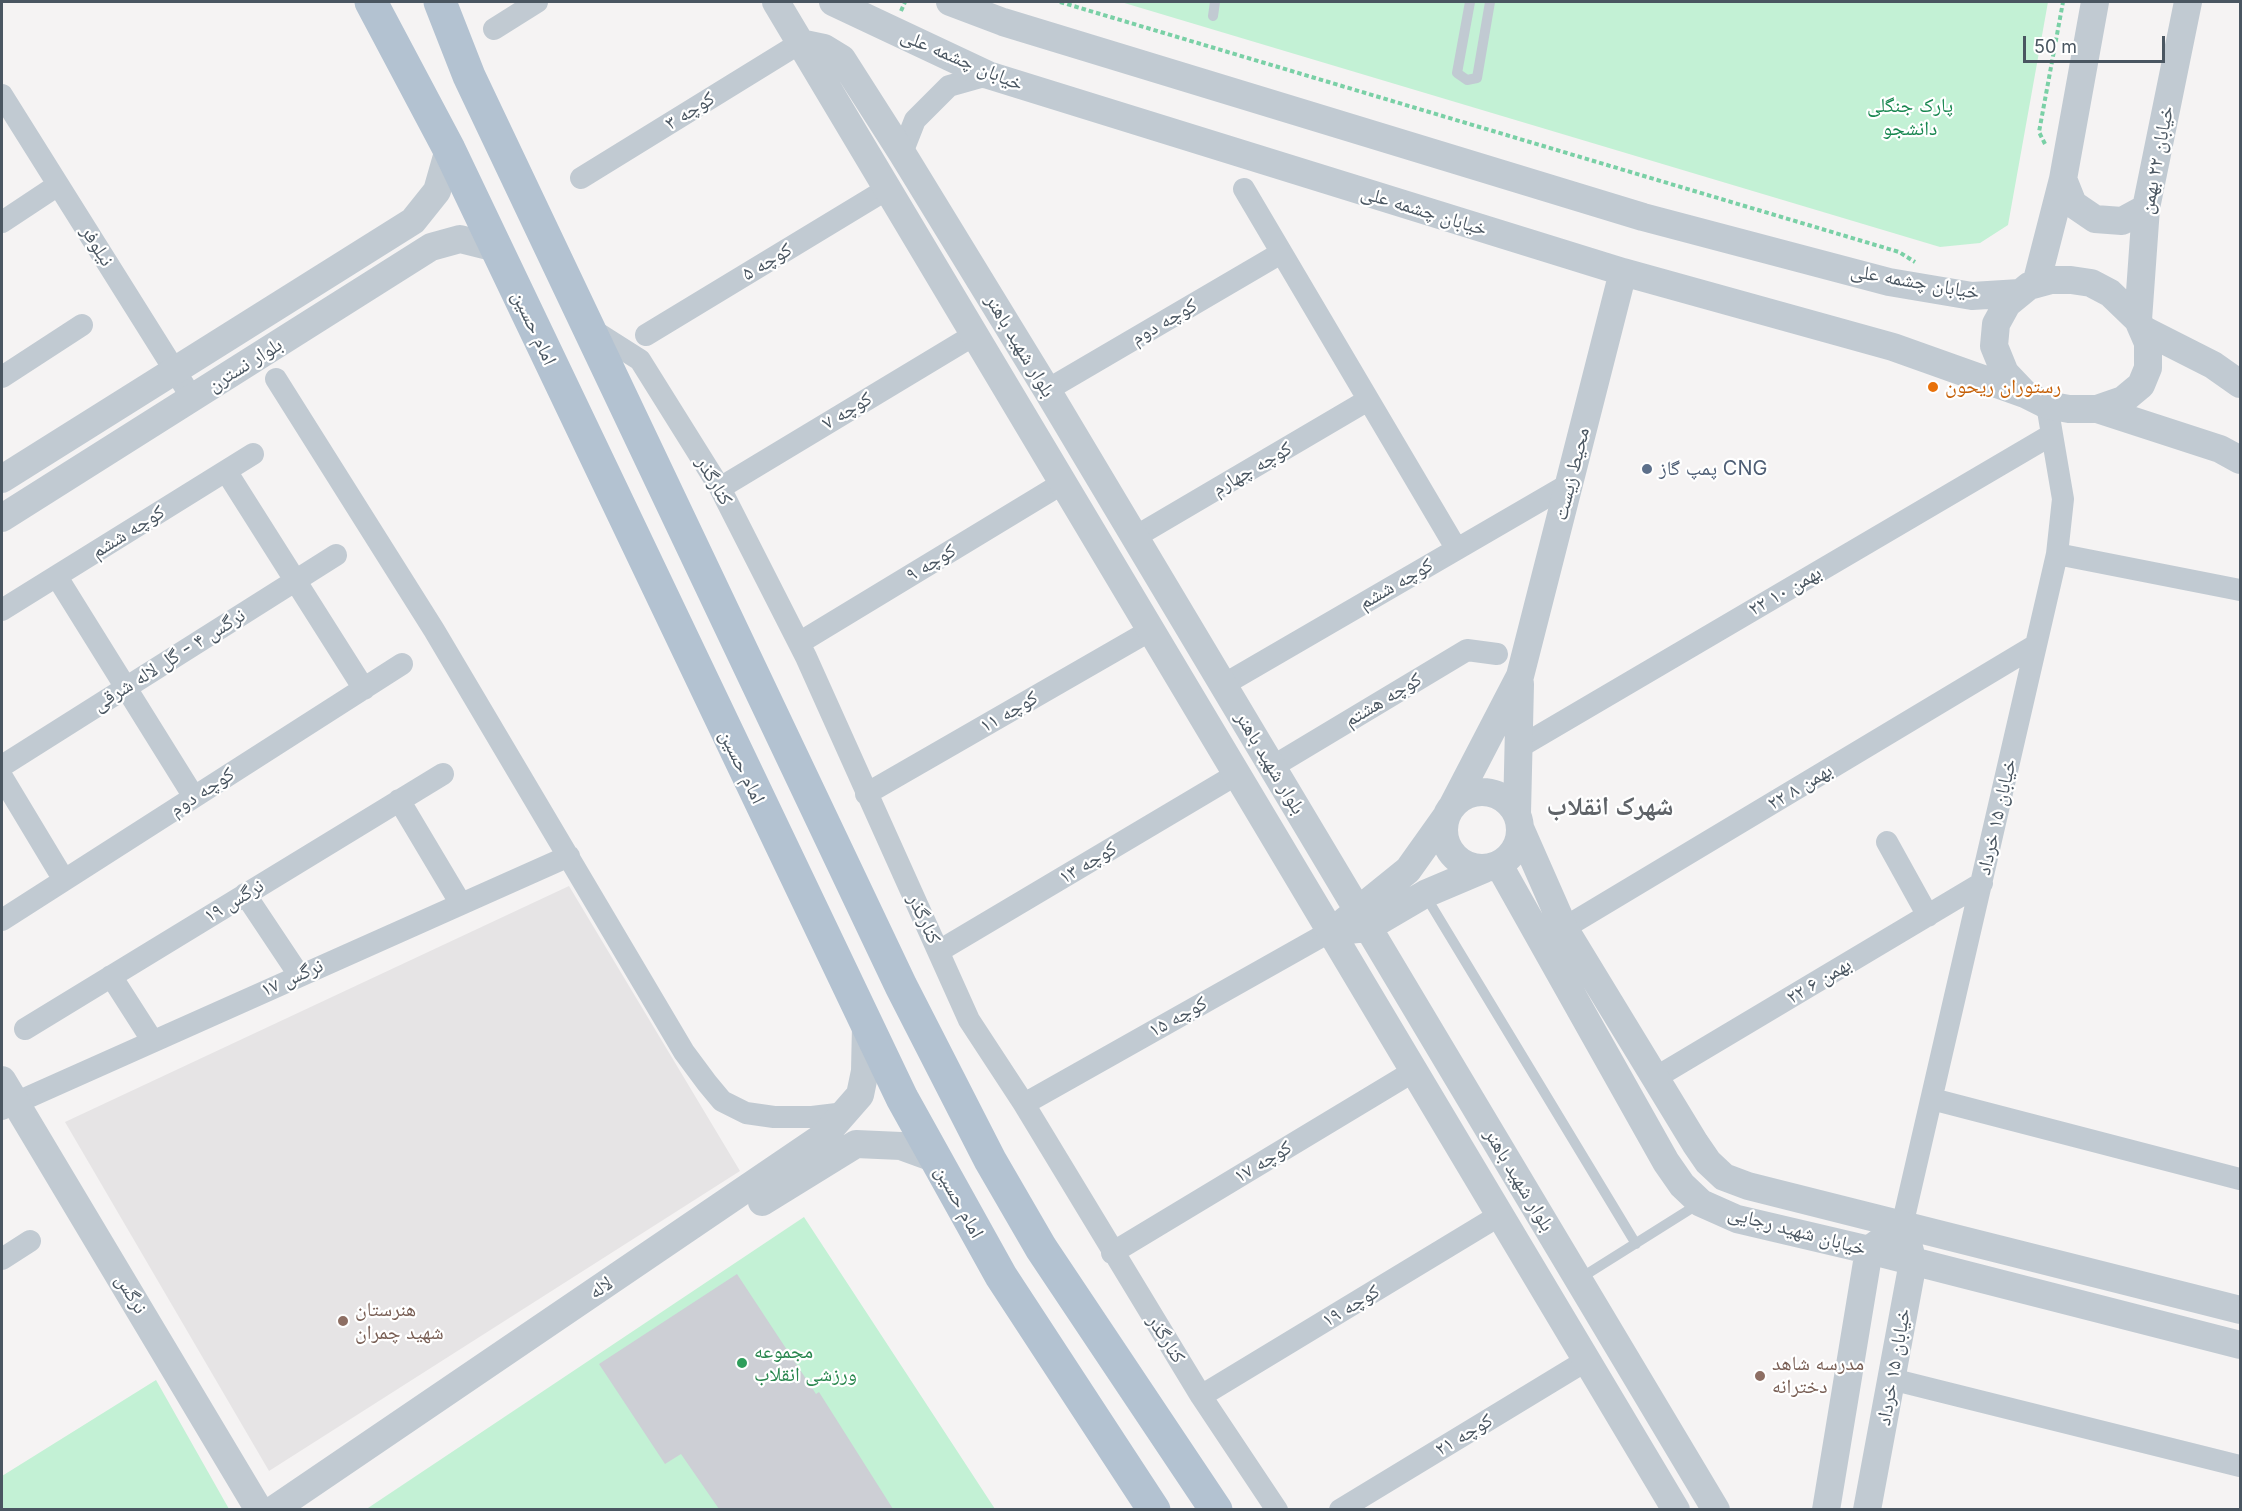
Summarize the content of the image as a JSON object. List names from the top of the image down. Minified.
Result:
{"streets":{"main road":["امام حسین"],"street":["خیابان چشمه علی","کوچه ۳","خیابان ۲۲ بهمن","نیلوفر","کوچه ۵","کوچه دوم","بلوار شهید باهنر","بلوار نسترن","کوچه ۷","کوچه چهارم","محیط زیست","کنارگذر","کوچه ششم","کوچه ۹","۲۲ بهمن ۱۰","نرگس ۴ - گل لاله شرقی","کوچه هشتم","کوچه ۱۱","۲۲ بهمن ۸","خیابان ۱۵ خرداد","کوچه ۱۳","نرگس ۱۹","نرگس ۱۷","۲۲ بهمن ۶","کوچه ۱۵","کوچه ۱۷","خیابان شهید رجایی","لاله","نرگس","کوچه ۱۹","کوچه ۲۱"]},"crossings":[["خیابان چشمه علی","خیابان ۲۲ بهمن"],["خیابان چشمه علی","محیط زیست"],["خیابان چشمه علی","خیابان ۱۵ خرداد"],["کوچه ۳","بلوار شهید باهنر"],["خیابان ۲۲ بهمن","خیابان ۱۵ خرداد"],["نیلوفر","بلوار نسترن"],["کوچه ۵","بلوار شهید باهنر"],["کوچه دوم","بلوار شهید باهنر"],["امام حسین","بلوار نسترن"],["امام حسین","لاله"],["بلوار شهید باهنر","کوچه ۷"],["بلوار شهید باهنر","کوچه چهارم"],["بلوار شهید باهنر","محیط زیست"],["بلوار شهید باهنر","کوچه ششم"],["بلوار شهید باهنر","کوچه ۹"],["بلوار شهید باهنر","کوچه هشتم"],["بلوار شهید باهنر","کوچه ۱۱"],["بلوار شهید باهنر","کوچه ۱۳"],["بلوار شهید باهنر","کوچه ۱۵"],["بلوار شهید باهنر","کوچه ۱۷"],["بلوار شهید باهنر","کوچه ۱۹"],["بلوار شهید باهنر","کوچه ۲۱"],["کوچه ۷","کنارگذر"],["محیط زیست","کوچه ششم"],["محیط زیست","۲۲ بهمن ۱۰"],["محیط زیست","خیابان شهید رجایی"],["کنارگذر","کوچه ۹"],["کنارگذر","کوچه ۱۱"],["کنارگذر","کوچه ۱۳"],["کنارگذر","کوچه ۱۵"],["کنارگذر","کوچه ۱۷"],["کنارگذر","کوچه ۱۹"],["۲۲ بهمن ۱۰","خیابان ۱۵ خرداد"],["۲۲ بهمن ۸","خیابان ۱۵ خرداد"],["۲۲ بهمن ۸","خیابان شهید رجایی"],["خیابان ۱۵ خرداد","۲۲ بهمن ۶"],["خیابان ۱۵ خرداد","خیابان شهید رجایی"],["نرگس ۱۷","نرگس"],["۲۲ بهمن ۶","خیابان شهید رجایی"]],"districts":["شهرک انقلاب"],"parks":["پارک جنگلی دانشجو"],"places":["رستوران ریحون","پمپ گاز CNG","هنرستان شهید چمران","مجموعه ورزشی انقلاب","مدرسه شاهد دخترانه"],"scale_bar":"50 m"}
